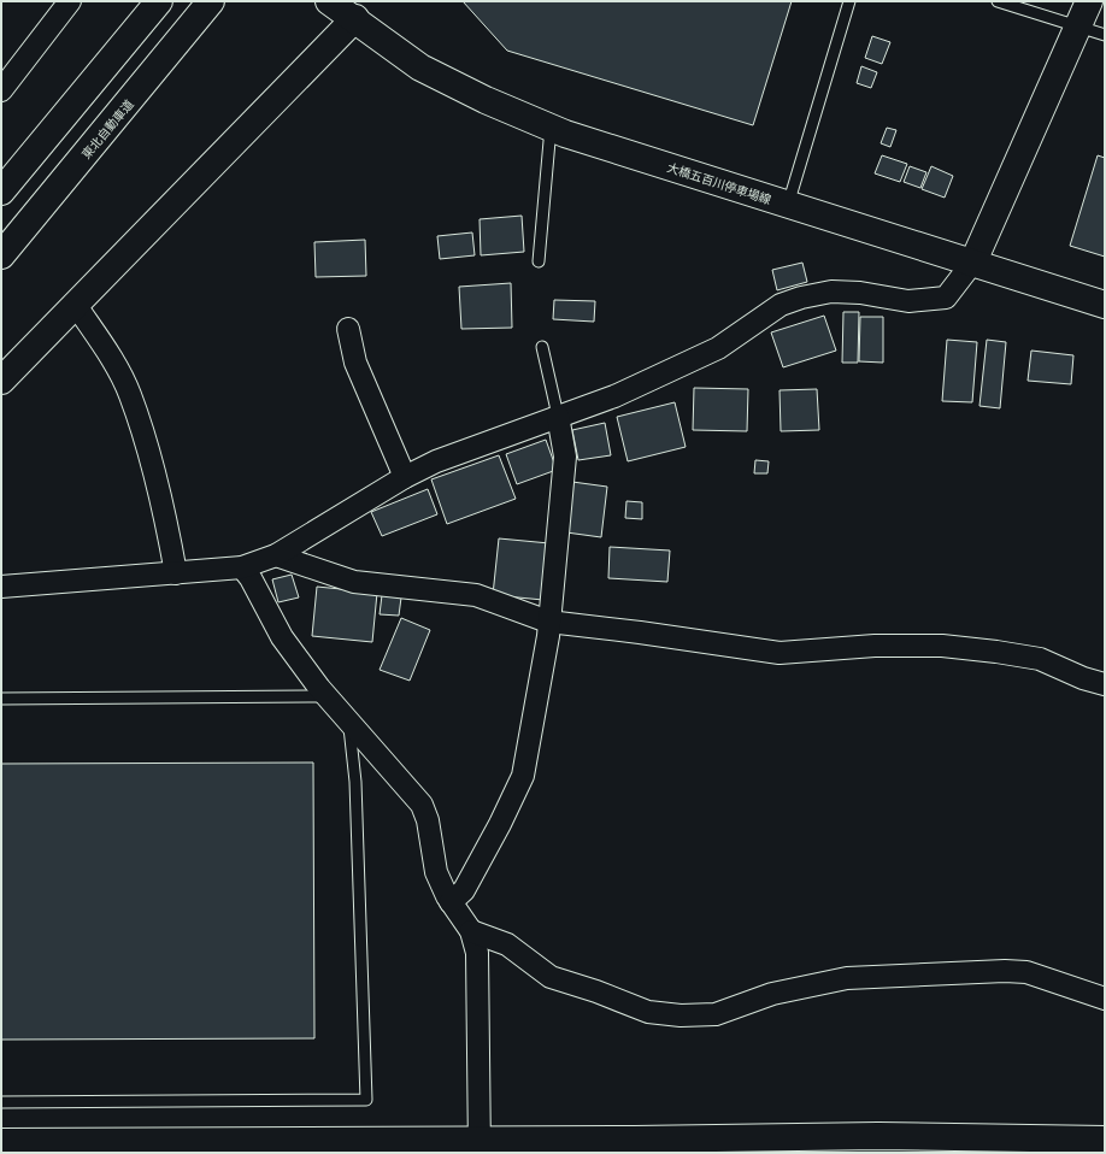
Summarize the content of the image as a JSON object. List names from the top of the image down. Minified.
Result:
{"streets":{"main road":["東北自動車道","大橋五百川停車場線"]}}
